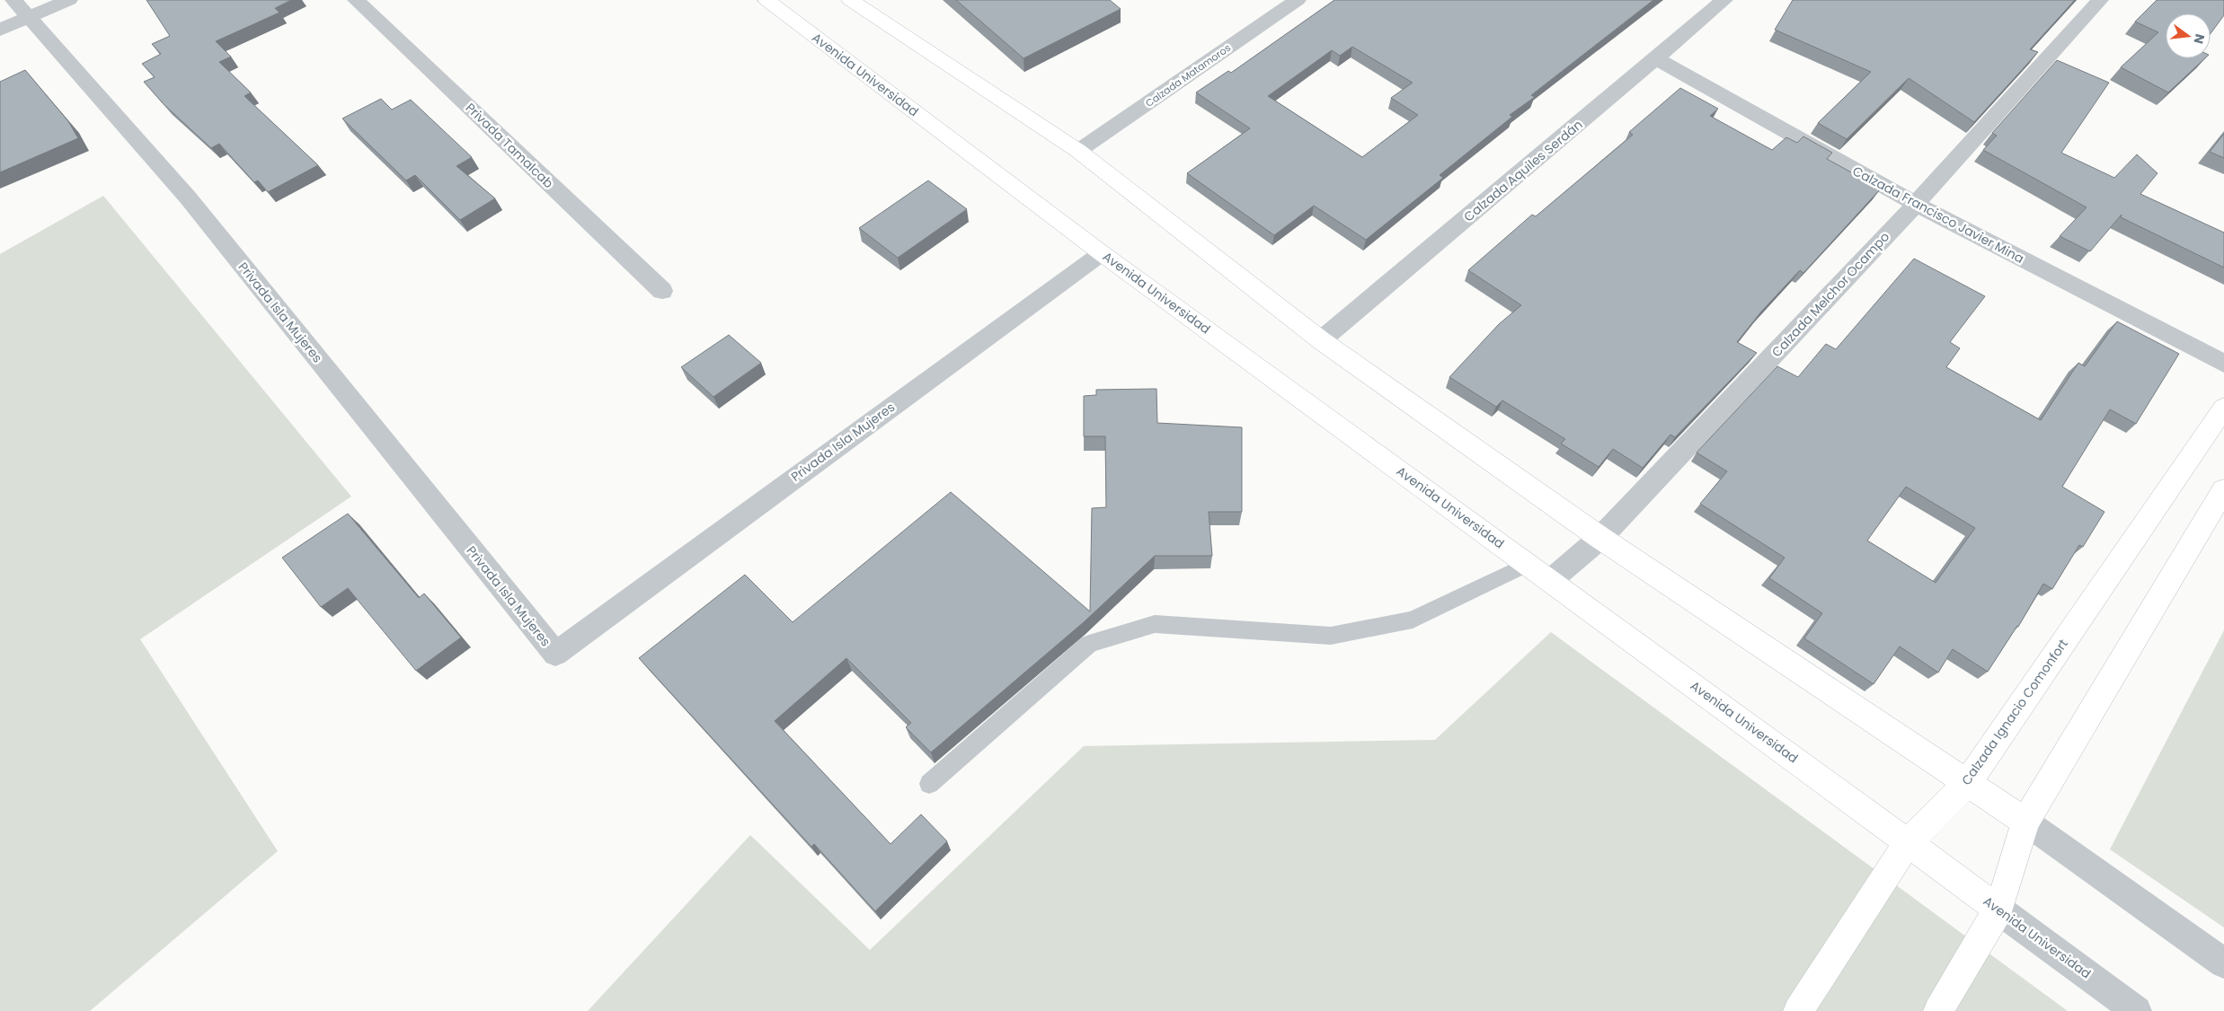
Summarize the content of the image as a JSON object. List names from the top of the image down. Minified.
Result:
{"streets":{"main road":["Avenida Universidad","Calzada Ignacio Comonfort"],"street":["Calzada Matamoros","Privada Tamalcab","Calzada Aquiles Serdán","Calzada Francisco Javier Mina","Calzada Melchor Ocampo","Privada Isla Mujeres"]},"crossings":[["Avenida Universidad","Calzada Melchor Ocampo"],["Avenida Universidad","Privada Isla Mujeres"],["Avenida Universidad","Calzada Ignacio Comonfort"],["Calzada Aquiles Serdán","Calzada Francisco Javier Mina"],["Calzada Francisco Javier Mina","Calzada Melchor Ocampo"]],"north":"right"}
